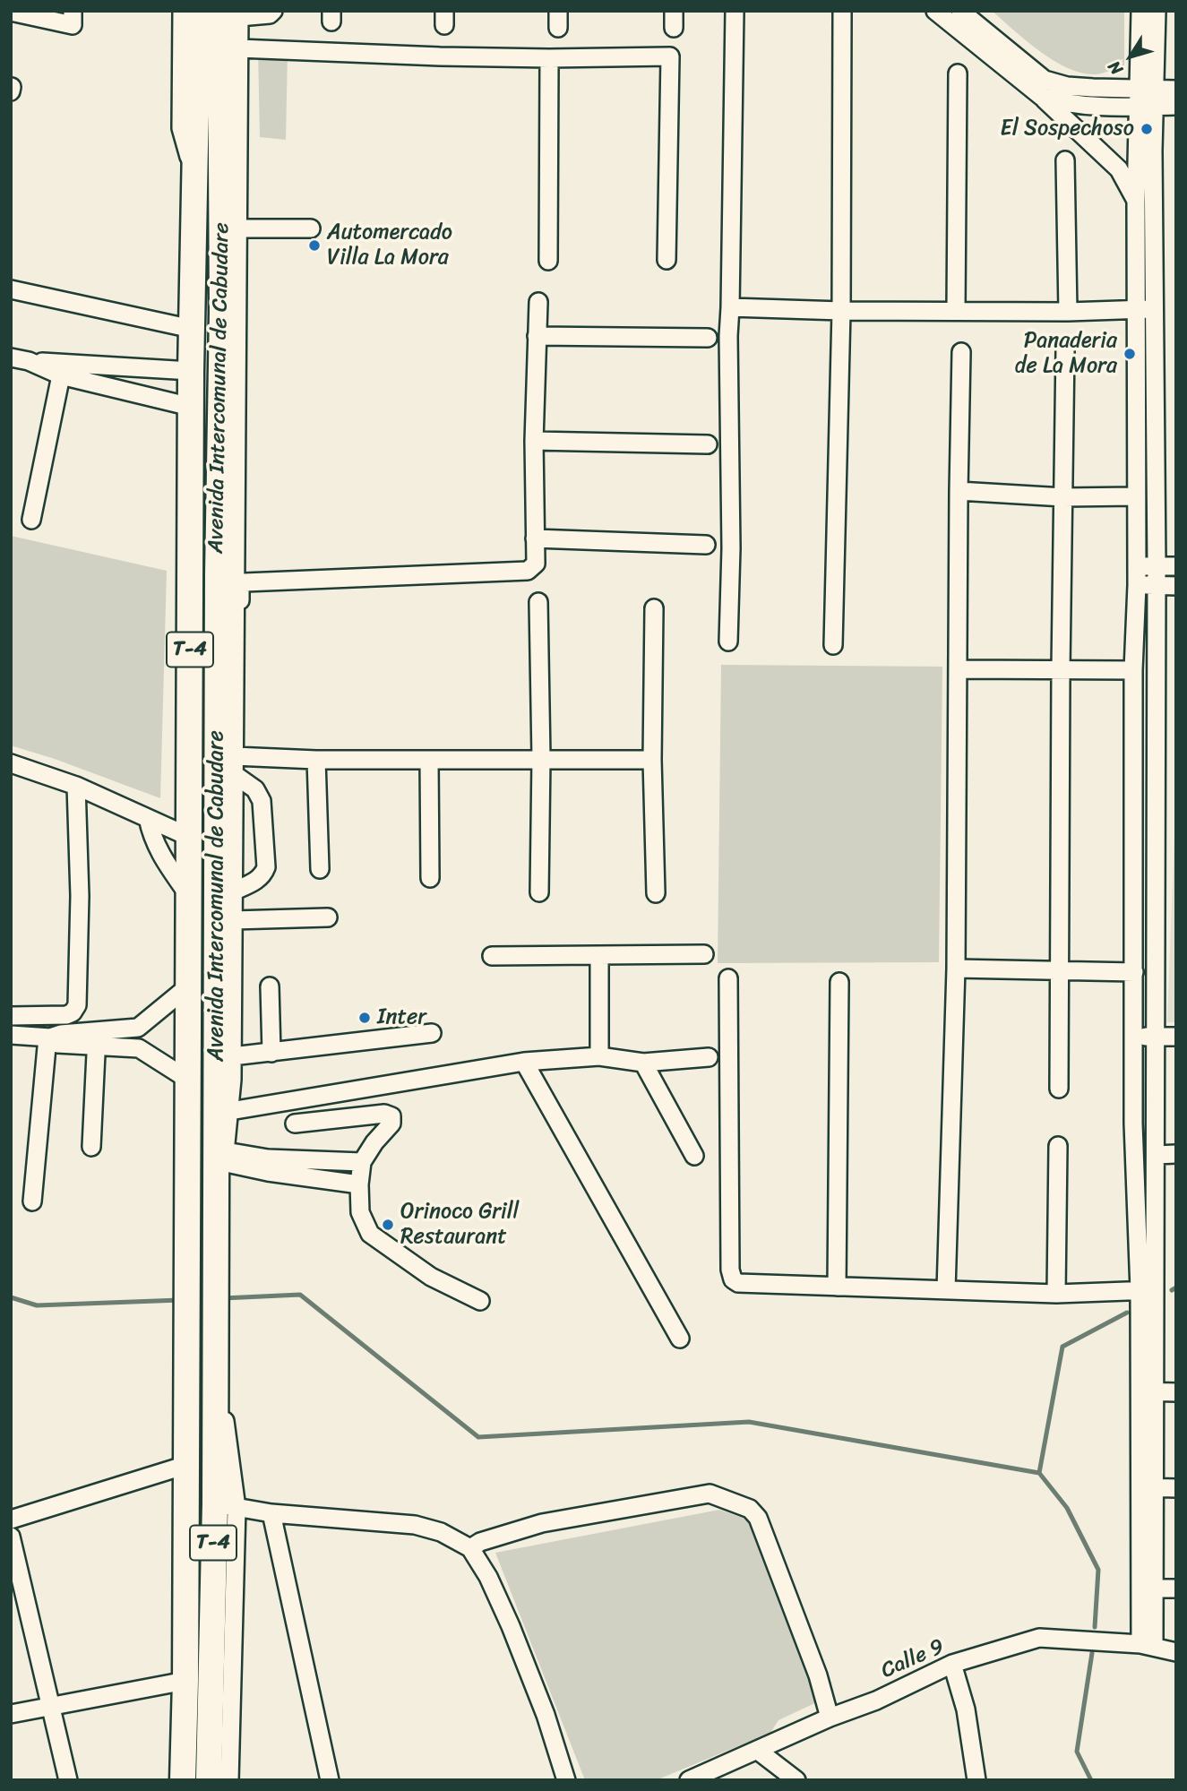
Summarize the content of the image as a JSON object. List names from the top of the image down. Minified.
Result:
{"streets":{"highway":["Avenida Intercomunal de Cabudare","T-4"],"street":["Calle 9"]},"places":["El Sospechoso","Automercado Villa La Mora","Panaderia de La Mora","Inter","Orinoco Grill Restaurant"],"north":"bottom left"}
